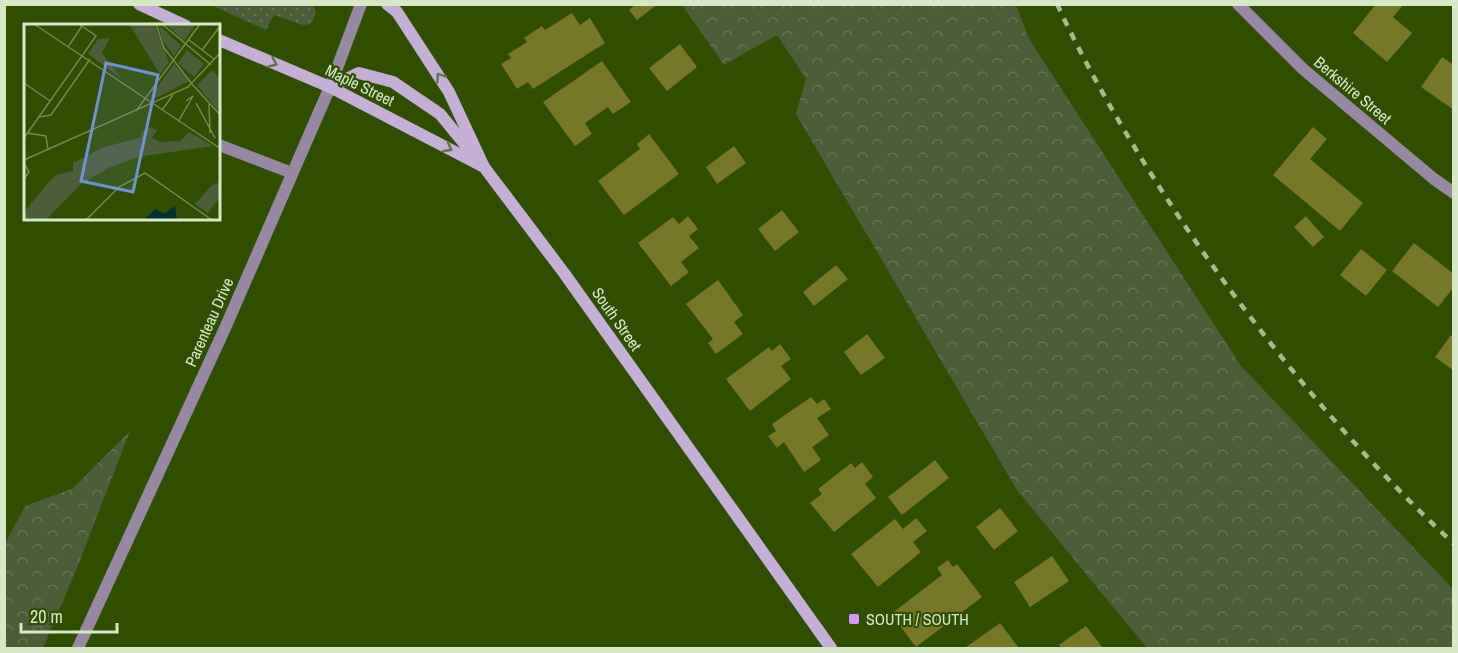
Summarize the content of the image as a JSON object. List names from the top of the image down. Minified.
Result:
{"streets":{"main road":["Maple Street","South Street"],"street":["Berkshire Street","Parenteau Drive"]},"crossings":[["Maple Street","South Street"],["Maple Street","Parenteau Drive"]],"places":{"transit":["SOUTH / SOUTH"]},"scale_bar":"20 m"}
